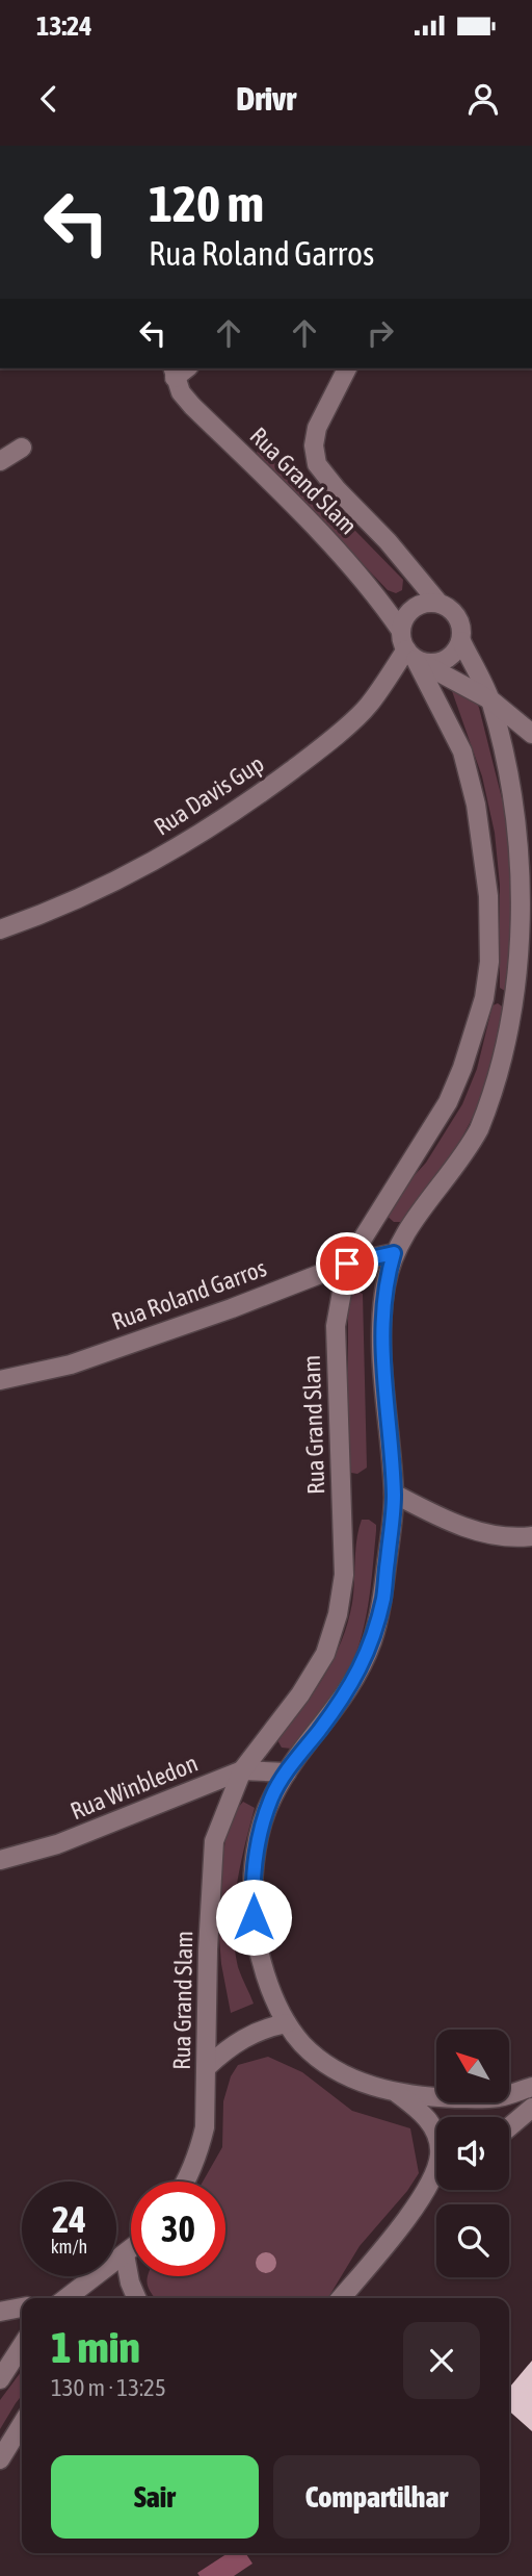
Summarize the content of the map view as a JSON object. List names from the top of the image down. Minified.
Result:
{"streets":{"street":["Rua Grand Slam","Rua Davis Gup","Rua Roland Garros","Rua Winbledon"]},"crossings":[["Rua Grand Slam","Rua Davis Gup"],["Rua Grand Slam","Rua Roland Garros"],["Rua Grand Slam","Rua Winbledon"]],"north":"top left","page":{"status":"13:24","header":"Drivr","turn":["120 m","Rua Roland Garros"],"speed":"24 km/h","limit":"30","heading":["1 min","130 m · 13:25"],"buttons":["Sair","Compartilhar"]}}
